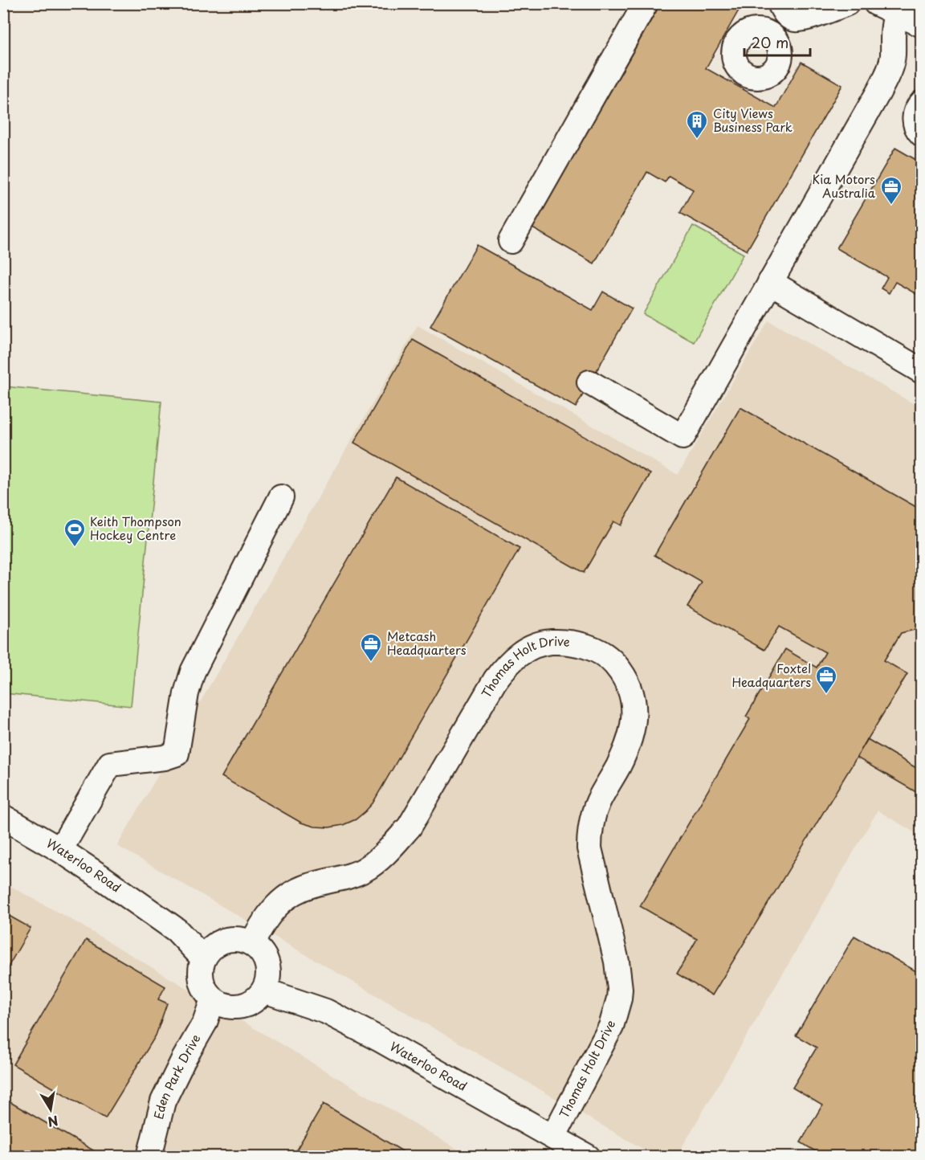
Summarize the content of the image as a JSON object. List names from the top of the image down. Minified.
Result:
{"streets":{"street":["Thomas Holt Drive","Waterloo Road","Eden Park Drive"]},"crossings":[["Thomas Holt Drive","Waterloo Road"],["Thomas Holt Drive","Eden Park Drive"],["Waterloo Road","Eden Park Drive"]],"places":{"building":["City Views Business Park"],"office":["Kia Motors Australia","Metcash Headquarters","Foxtel Headquarters"],"sports":["Keith Thompson Hockey Centre"]},"scale_bar":"20 m","north":"bottom"}
